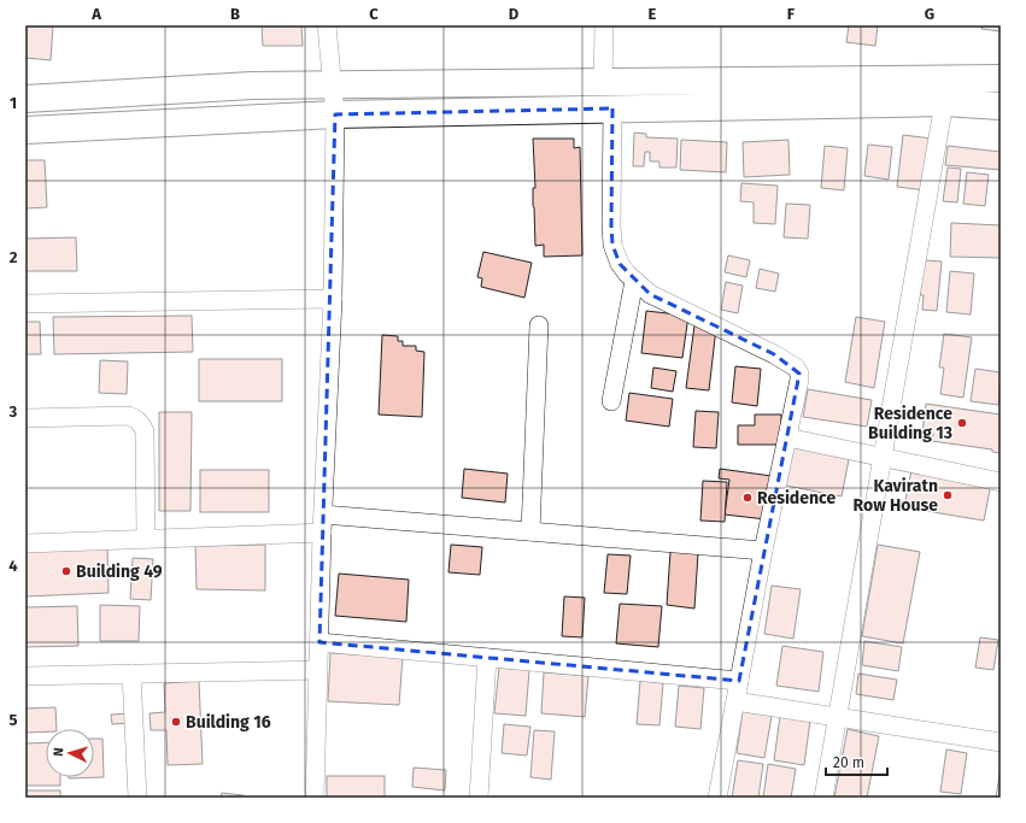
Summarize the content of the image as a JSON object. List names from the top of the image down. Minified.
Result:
{"places":["Residence Building 13","Kaviratn Row House","Residence","Building 49","Building 16"],"scale_bar":"20 m","north":"left","grid":{"columns":["A","B","C","D","E","F","G"],"rows":["1","2","3","4","5"]}}
